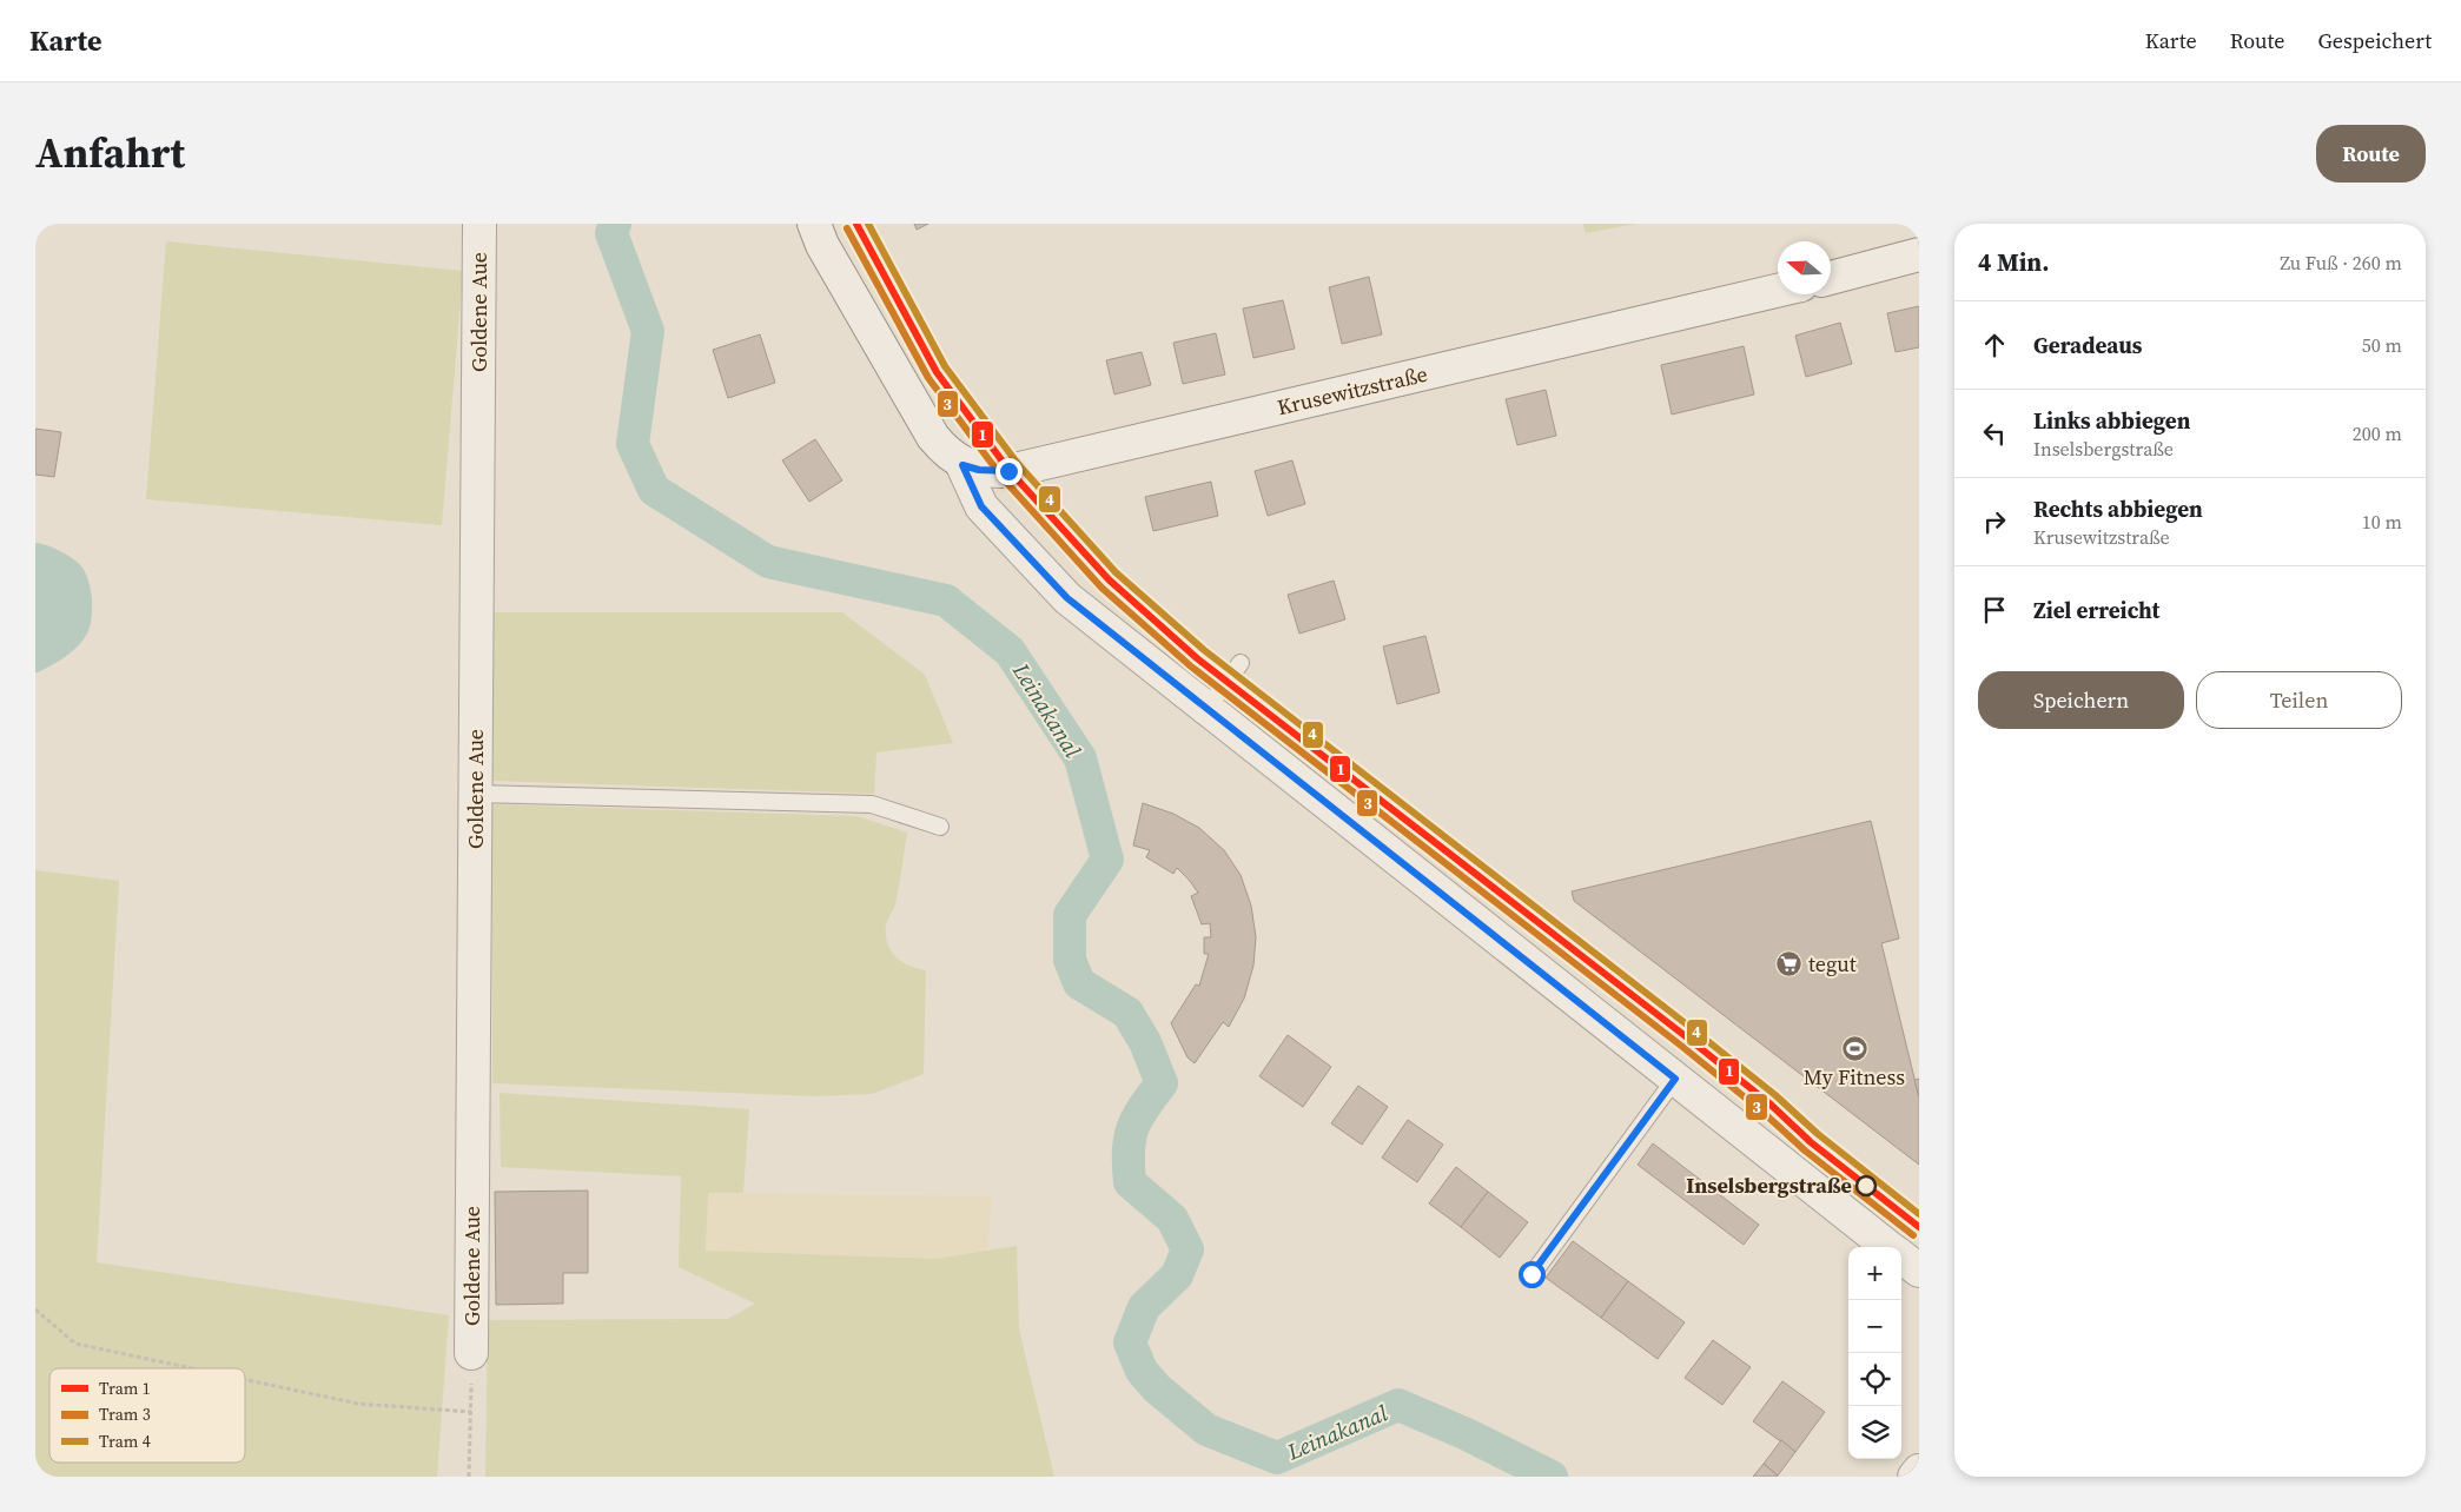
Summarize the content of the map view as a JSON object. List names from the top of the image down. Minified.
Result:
{"streets":{"street":["Goldene Aue","Krusewitzstraße"]},"water":["Leinakanal"],"places":{"supermarket":["tegut"],"sports":["My Fitness"],"other":["Inselsbergstraße"]},"lines":["tram line 1","tram line 4","tram line 3"],"legend":["Tram 1","Tram 3","Tram 4"],"north":"left","page":{"header":"Karte","nav":["Karte","Route","Gespeichert"],"title":"Anfahrt","buttons":["Route",["Speichern","Teilen"]],"heading":["4 Min.","Zu Fuß · 260 m"],"list":[["Geradeaus","50 m"],["Links abbiegen","Inselsbergstraße","200 m"],["Rechts abbiegen","Krusewitzstraße","10 m"],"Ziel erreicht"],"map_buttons":["+","−"]}}
